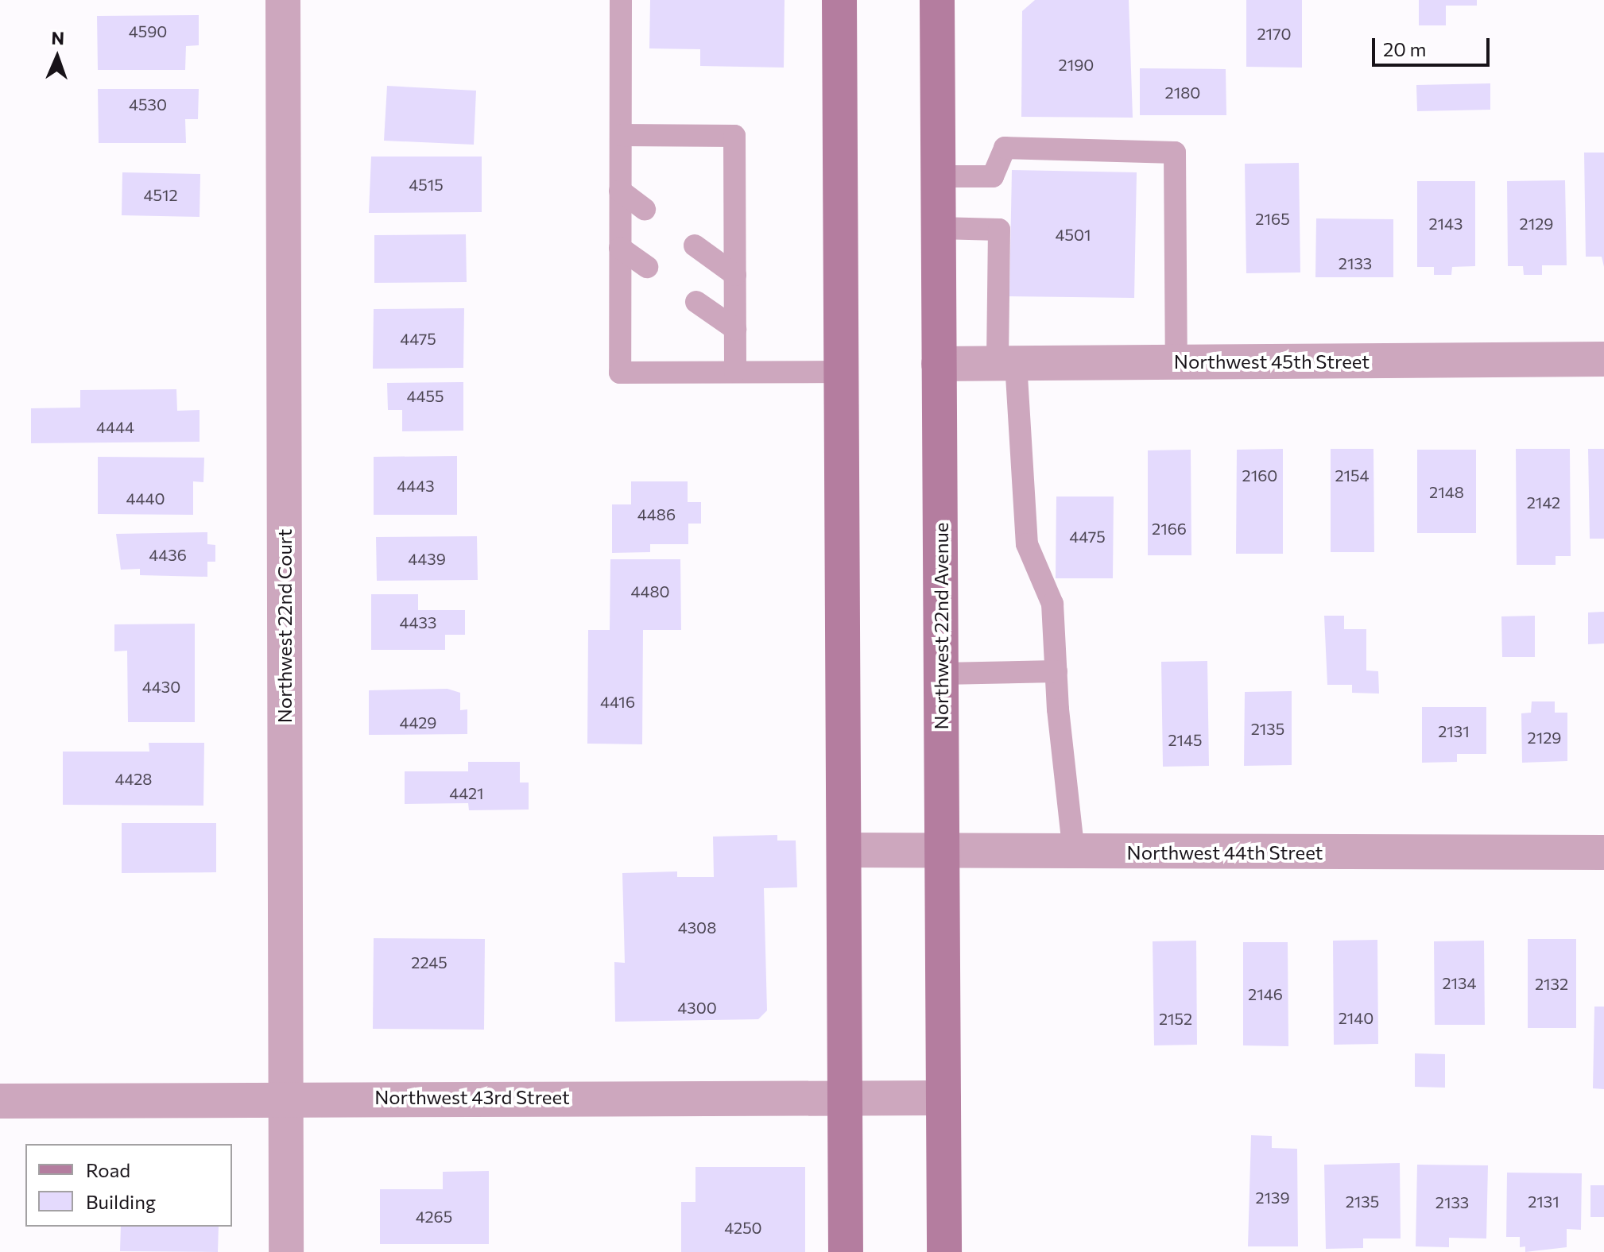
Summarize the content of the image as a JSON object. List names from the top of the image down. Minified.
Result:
{"streets":{"main road":["Northwest 22nd Avenue"],"street":["Northwest 45th Street","Northwest 22nd Court","Northwest 44th Street","Northwest 43rd Street"]},"crossings":[["Northwest 45th Street","Northwest 22nd Avenue"],["Northwest 22nd Court","Northwest 43rd Street"],["Northwest 22nd Avenue","Northwest 44th Street"],["Northwest 22nd Avenue","Northwest 43rd Street"]],"house_numbers":["4590","2170","2190","2180","4530","4515","4512","2165","2143","2129","4501","2133","4475","4455","4444","2160","2154","4443","2148","4440","2142","4486","2166","4475","4436","4439","4480","4433","4430","4416","4429","2135","2131","2129","2145","4428","4421","4308","2245","2134","2132","2146","4300","2140","2152","2139","2135","2131","2133","4265","4250"],"legend":["Road","Building"],"scale_bar":"20 m","north":"top"}
